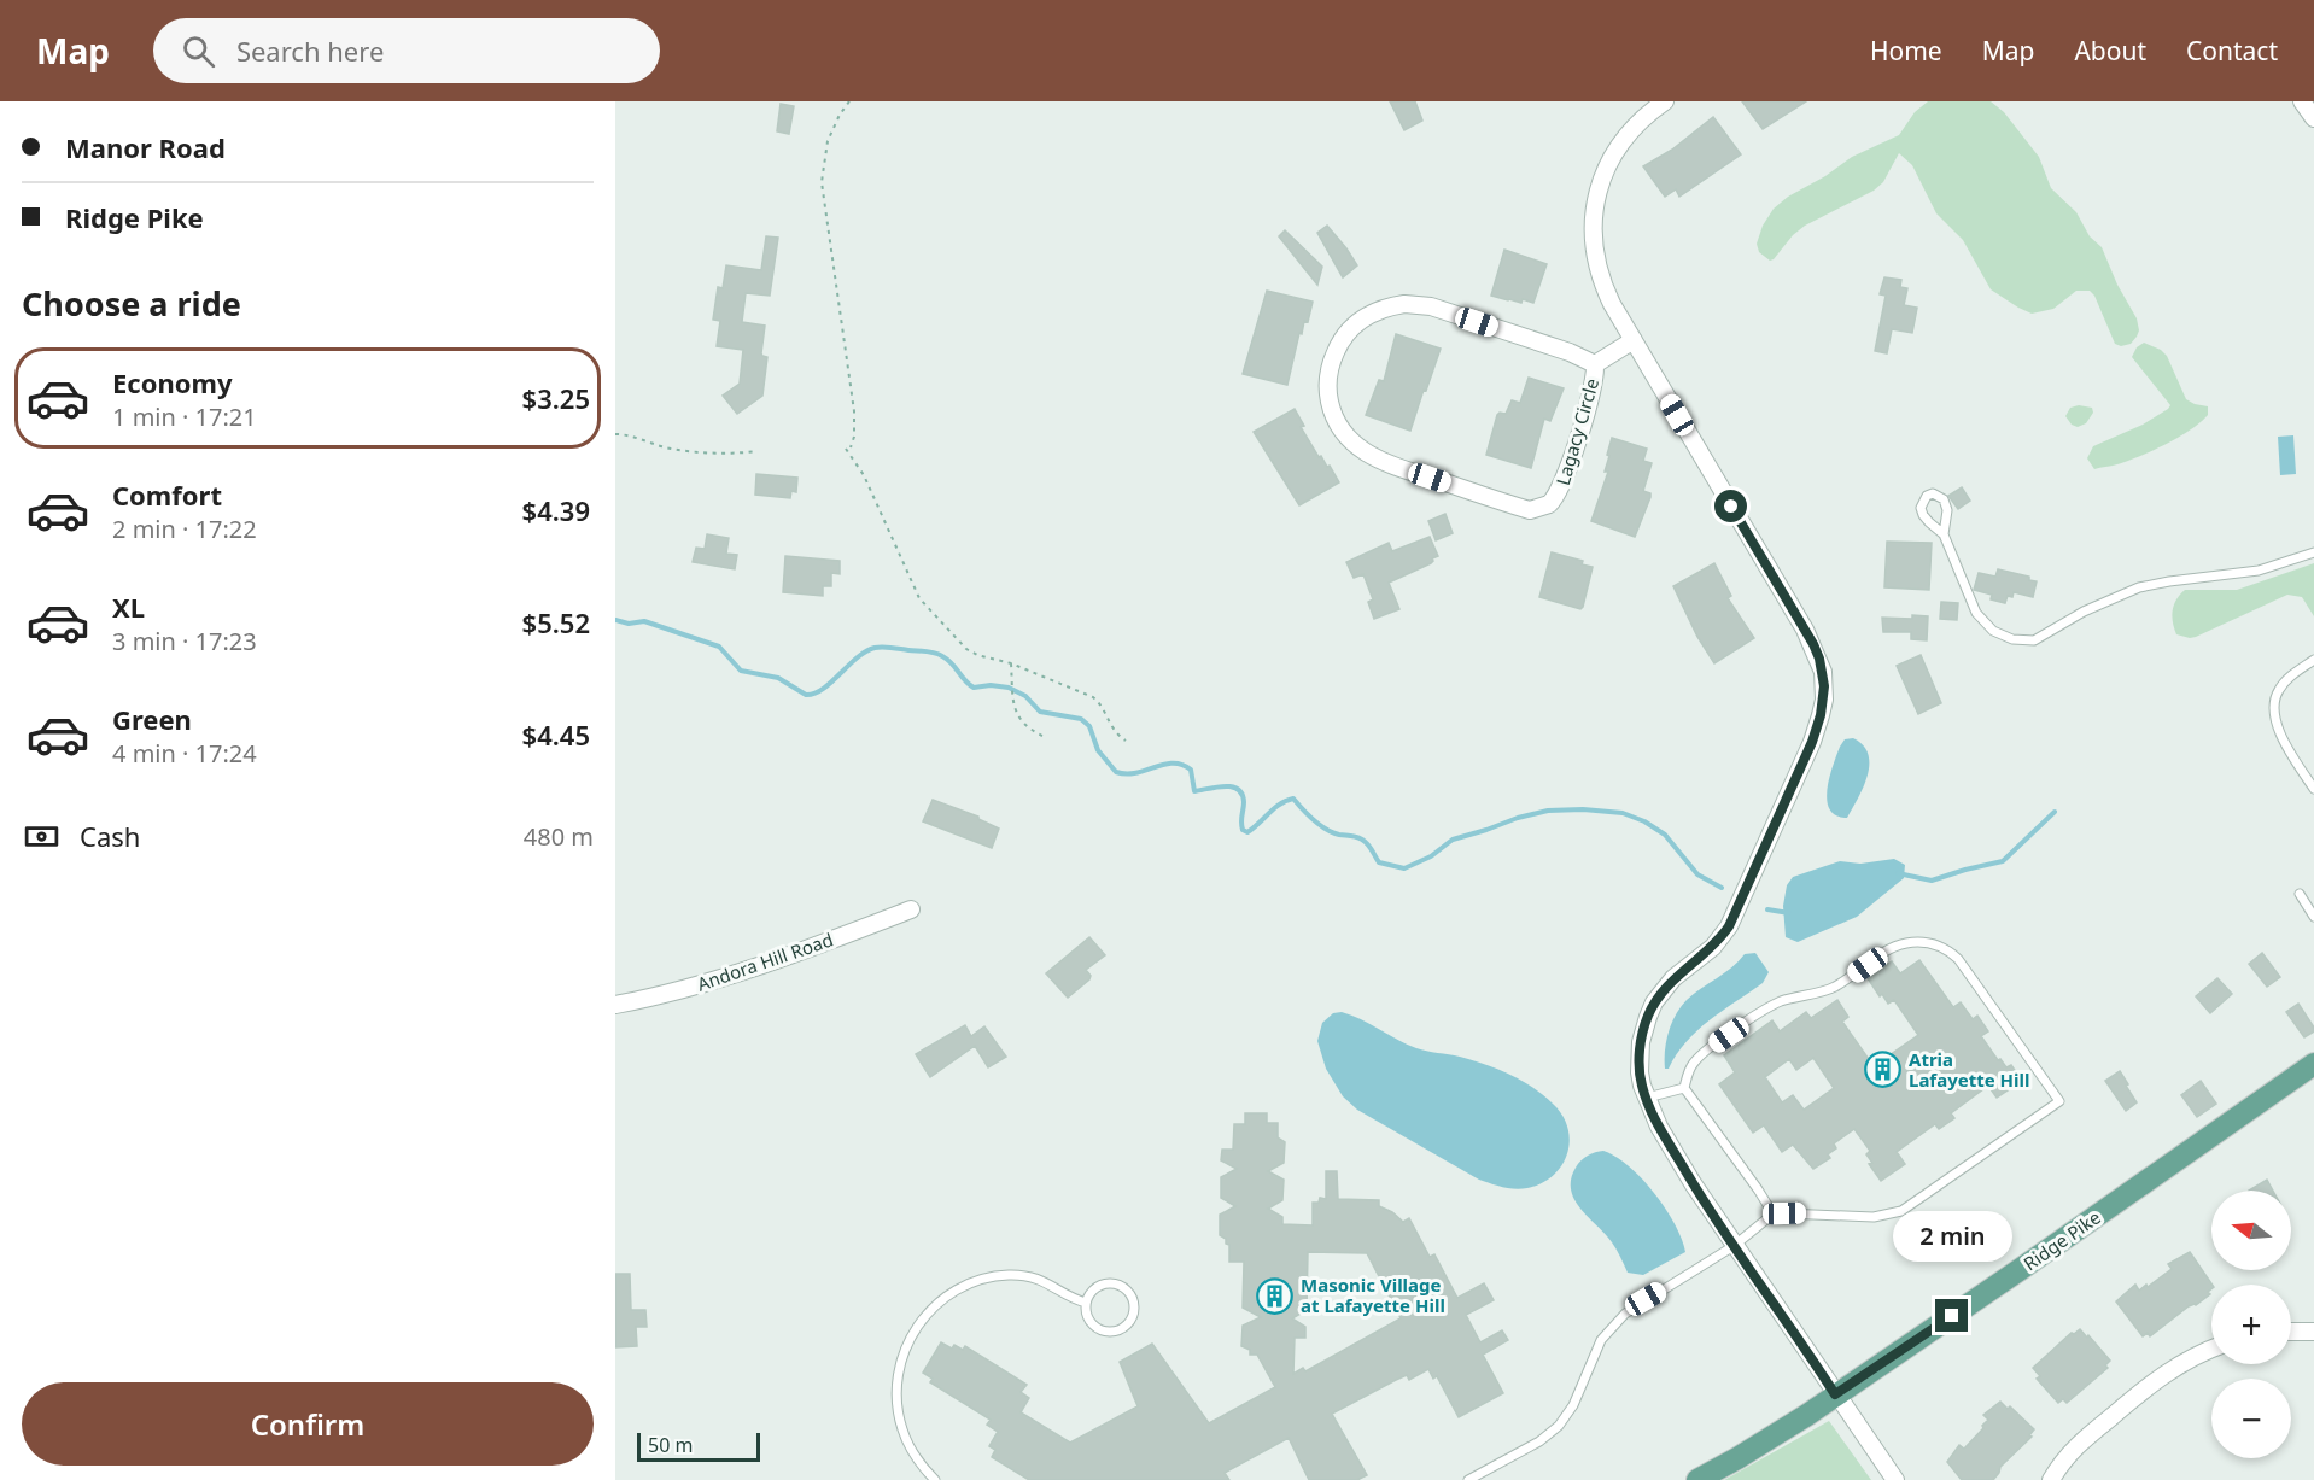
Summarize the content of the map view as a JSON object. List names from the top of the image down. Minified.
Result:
{"streets":{"main road":["Ridge Pike"],"street":["Lagacy Circle","Andora Hill Road"]},"places":{"building":["Atria Lafayette Hill","Masonic Village at Lafayette Hill"]},"scale_bar":"50 m","north":"left","page":{"header":"Map","search":"Search here","nav":["Home","Map","About","Contact"],"banner":["Manor Road","Ridge Pike"],"heading":"Choose a ride","list":[{"name":"Economy","note":"1 min · 17:21","value":"$3.25"},{"name":"Comfort","note":"2 min · 17:22","value":"$4.39"},{"name":"XL","note":"3 min · 17:23","value":"$5.52"},{"name":"Green","note":"4 min · 17:24","value":"$4.45"}],"pay":["Cash","480 m"],"map_buttons":["+","−"],"bubble":"2 min","buttons":"Confirm","scale":"50 m"}}
